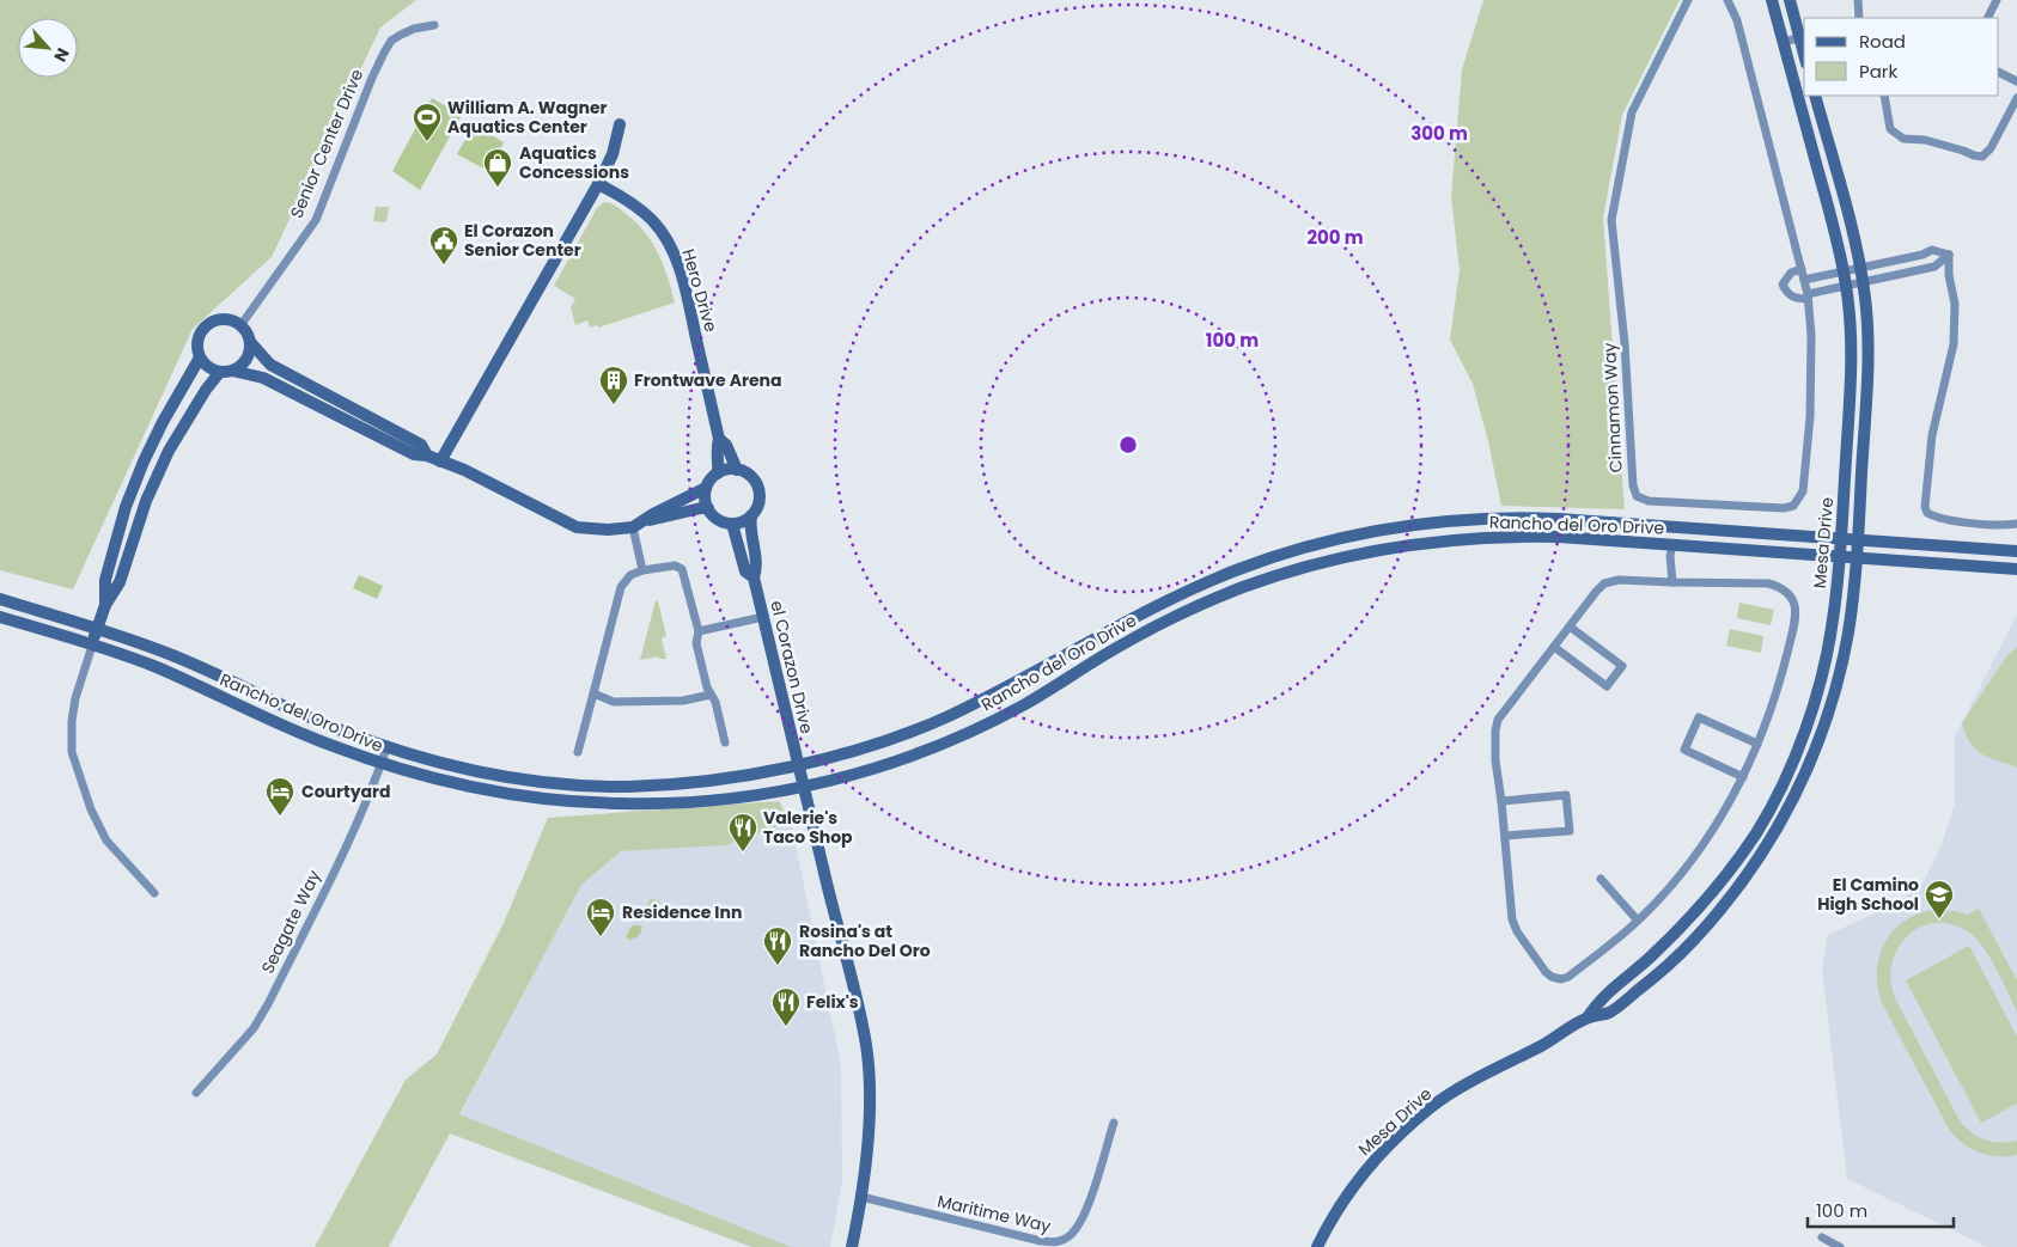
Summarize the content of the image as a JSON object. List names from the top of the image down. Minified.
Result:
{"streets":{"main road":["Hero Drive","Rancho del Oro Drive","Mesa Drive","el Corazon Drive"],"street":["Senior Center Drive","Cinnamon Way","Seagate Way","Maritime Way"]},"crossings":[["Hero Drive","el Corazon Drive"],["Rancho del Oro Drive","Mesa Drive"],["Rancho del Oro Drive","el Corazon Drive"],["Rancho del Oro Drive","Seagate Way"],["el Corazon Drive","Maritime Way"]],"places":{"sports":["William A. Wagner Aquatics Center"],"shop":["Aquatics Concessions"],"public building":["El Corazon Senior Center"],"building":["Frontwave Arena"],"hotel":["Courtyard","Residence Inn"],"restaurant":["Valerie's Taco Shop","Rosina's at Rancho Del Oro","Felix's"],"school or university":["El Camino High School"]},"legend":["Road","Park"],"scale_bar":"100 m","north":"bottom right","rings":["300 m","200 m","100 m"]}
